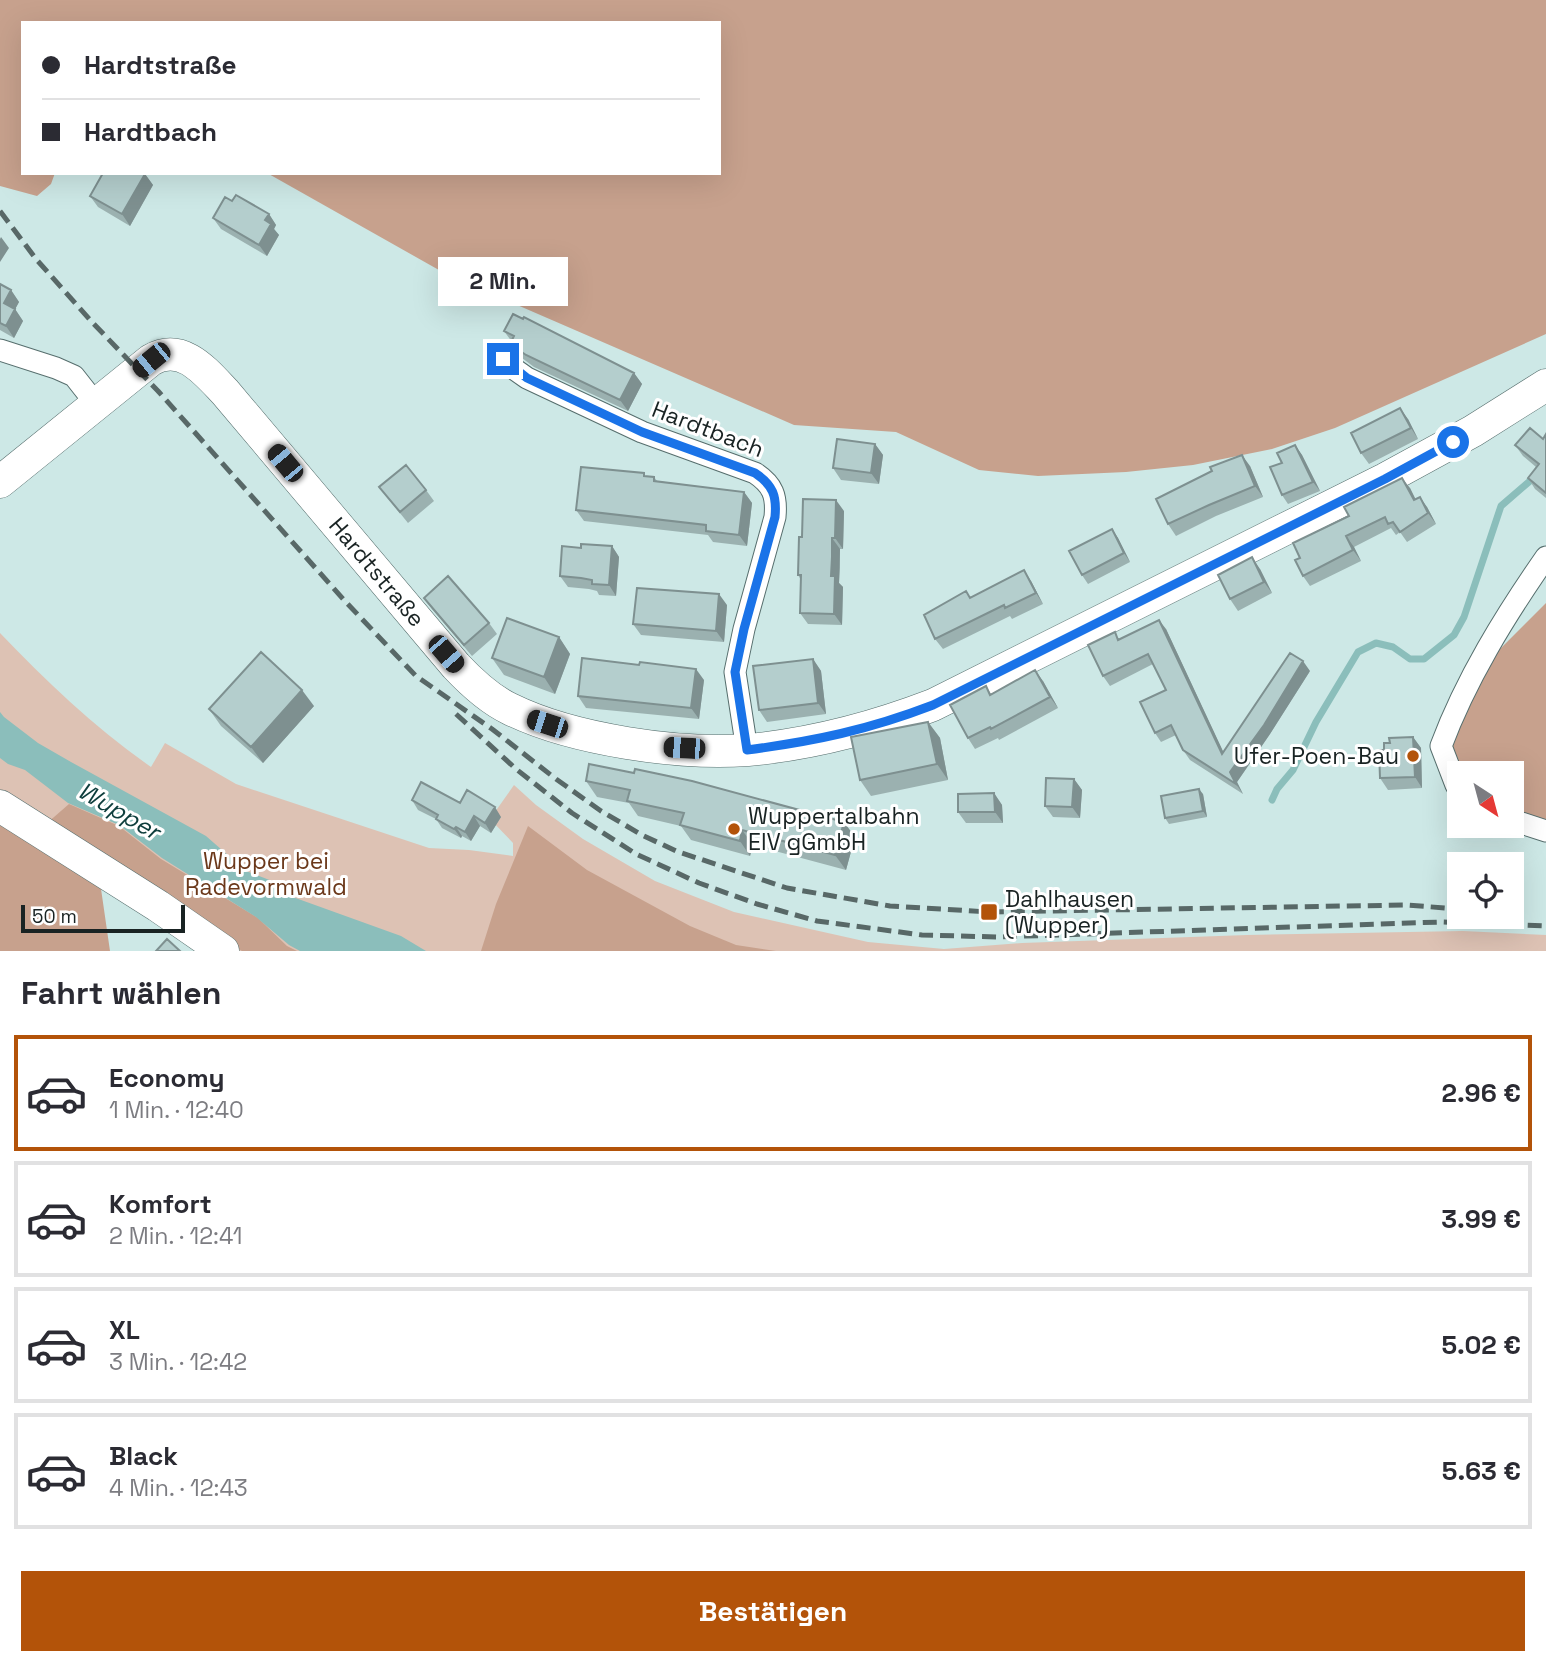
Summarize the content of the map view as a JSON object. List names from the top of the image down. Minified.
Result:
{"streets":{"main road":["Hardtstraße"],"street":["Hardtbach"]},"crossings":[["Hardtbach","Hardtstraße"]],"water":["Wupper"],"parks":["Wupper bei Radevormwald"],"places":{"other":["Ufer-Poen-Bau","Wuppertalbahn EIV gGmbH"],"transit":["Dahlhausen (Wupper)"]},"scale_bar":"50 m","north":"bottom right","page":{"banner":["Hardtstraße","Hardtbach"],"bubble":"2 Min.","scale":"50 m","heading":"Fahrt wählen","list":[{"name":"Economy","note":"1 Min. · 12:40","value":"2.96 €"},{"name":"Komfort","note":"2 Min. · 12:41","value":"3.99 €"},{"name":"XL","note":"3 Min. · 12:42","value":"5.02 €"},{"name":"Black","note":"4 Min. · 12:43","value":"5.63 €"}],"buttons":"Bestätigen"}}
